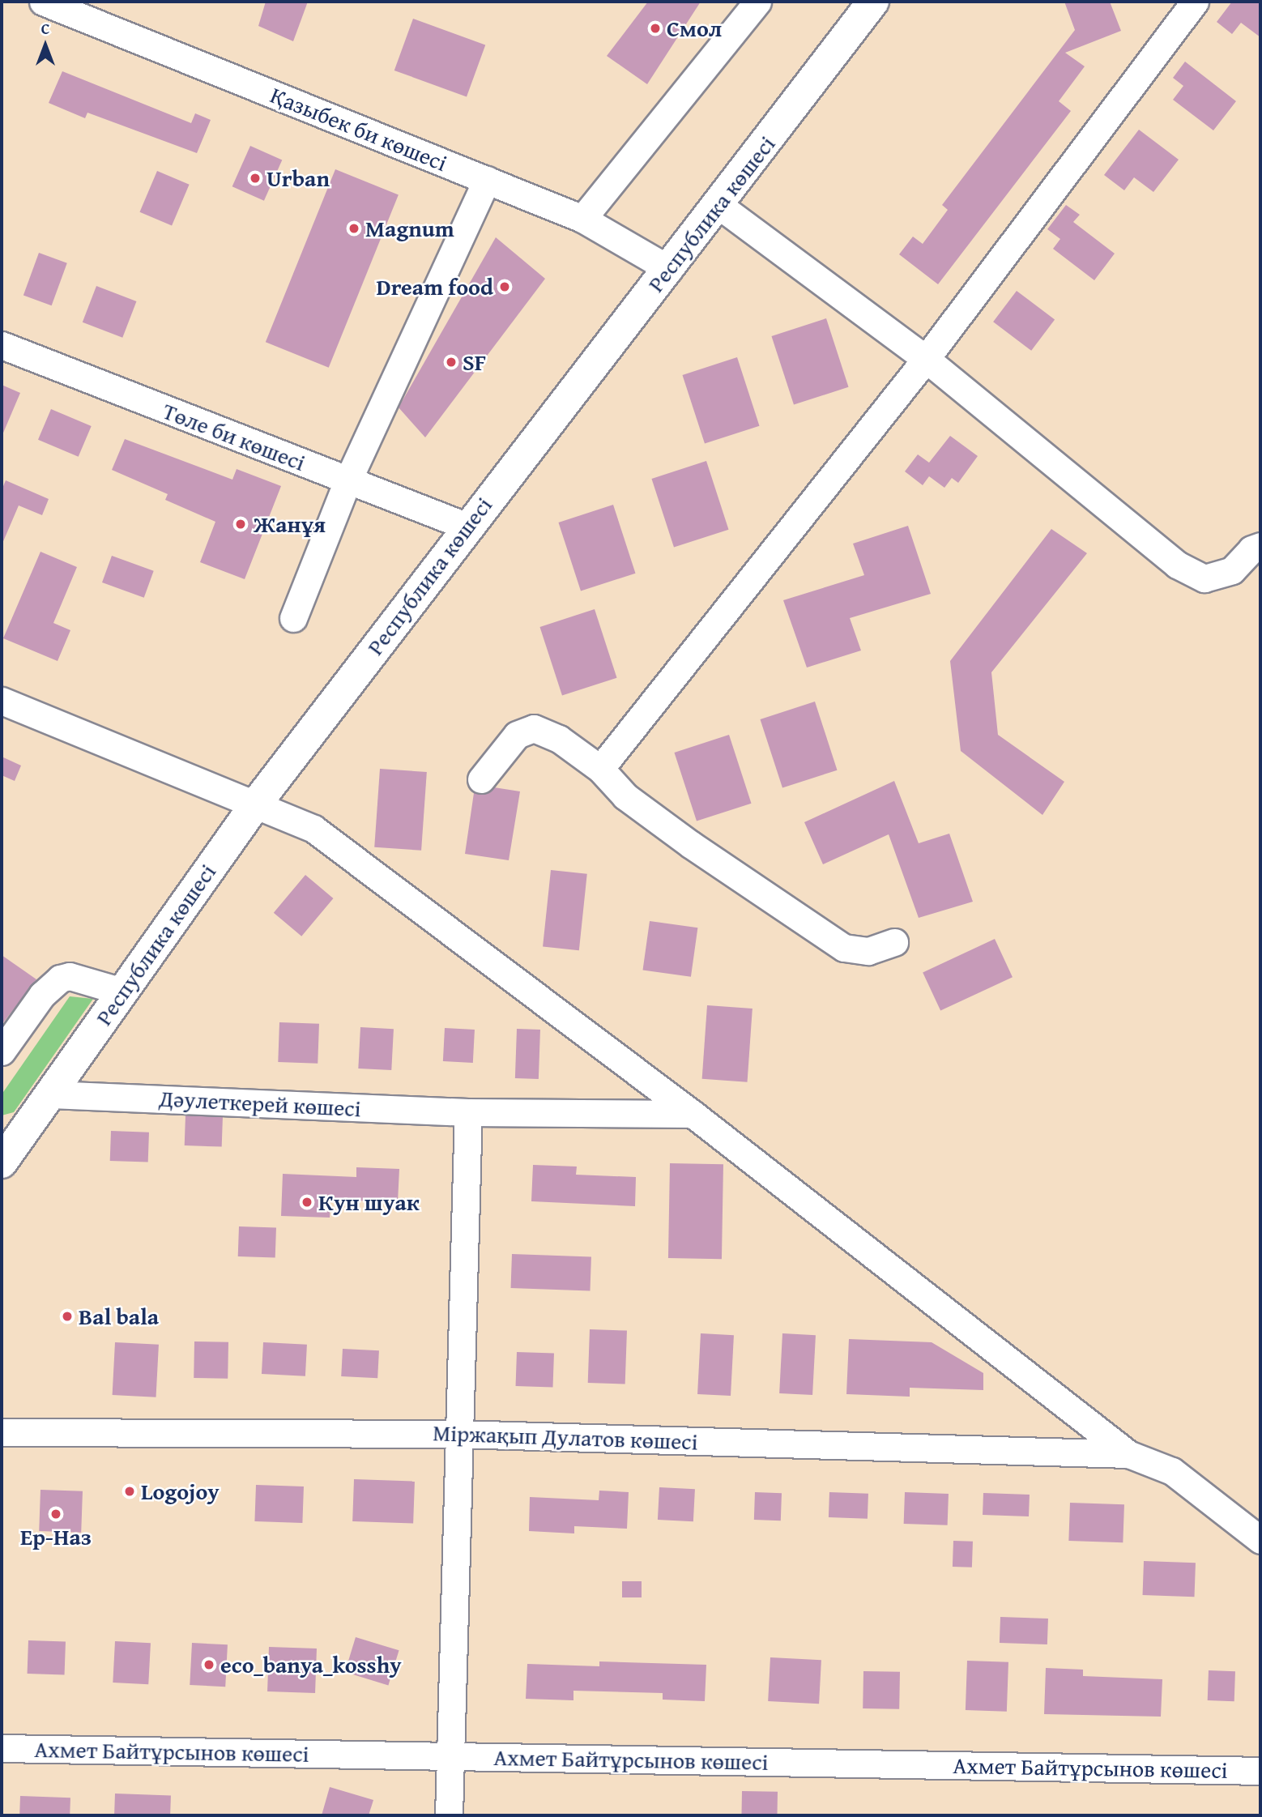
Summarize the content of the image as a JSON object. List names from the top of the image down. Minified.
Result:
{"streets":{"main road":["Республика көшесі"],"street":["Қазыбек би көшесі","Төле би көшесі","Дәулеткерей көшесі","Міржақып Дулатов көшесі","Ахмет Байтұрсынов көшесі"]},"crossings":[["Қазыбек би көшесі","Республика көшесі"],["Республика көшесі","Төле би көшесі"],["Республика көшесі","Дәулеткерей көшесі"]],"places":["Смол","Urban","Magnum","Dream food","SF","Жанұя","Кун шуак","Bal bala","Logojoy","Ер-Наз","eco_banya_kosshy"],"north":"top"}
